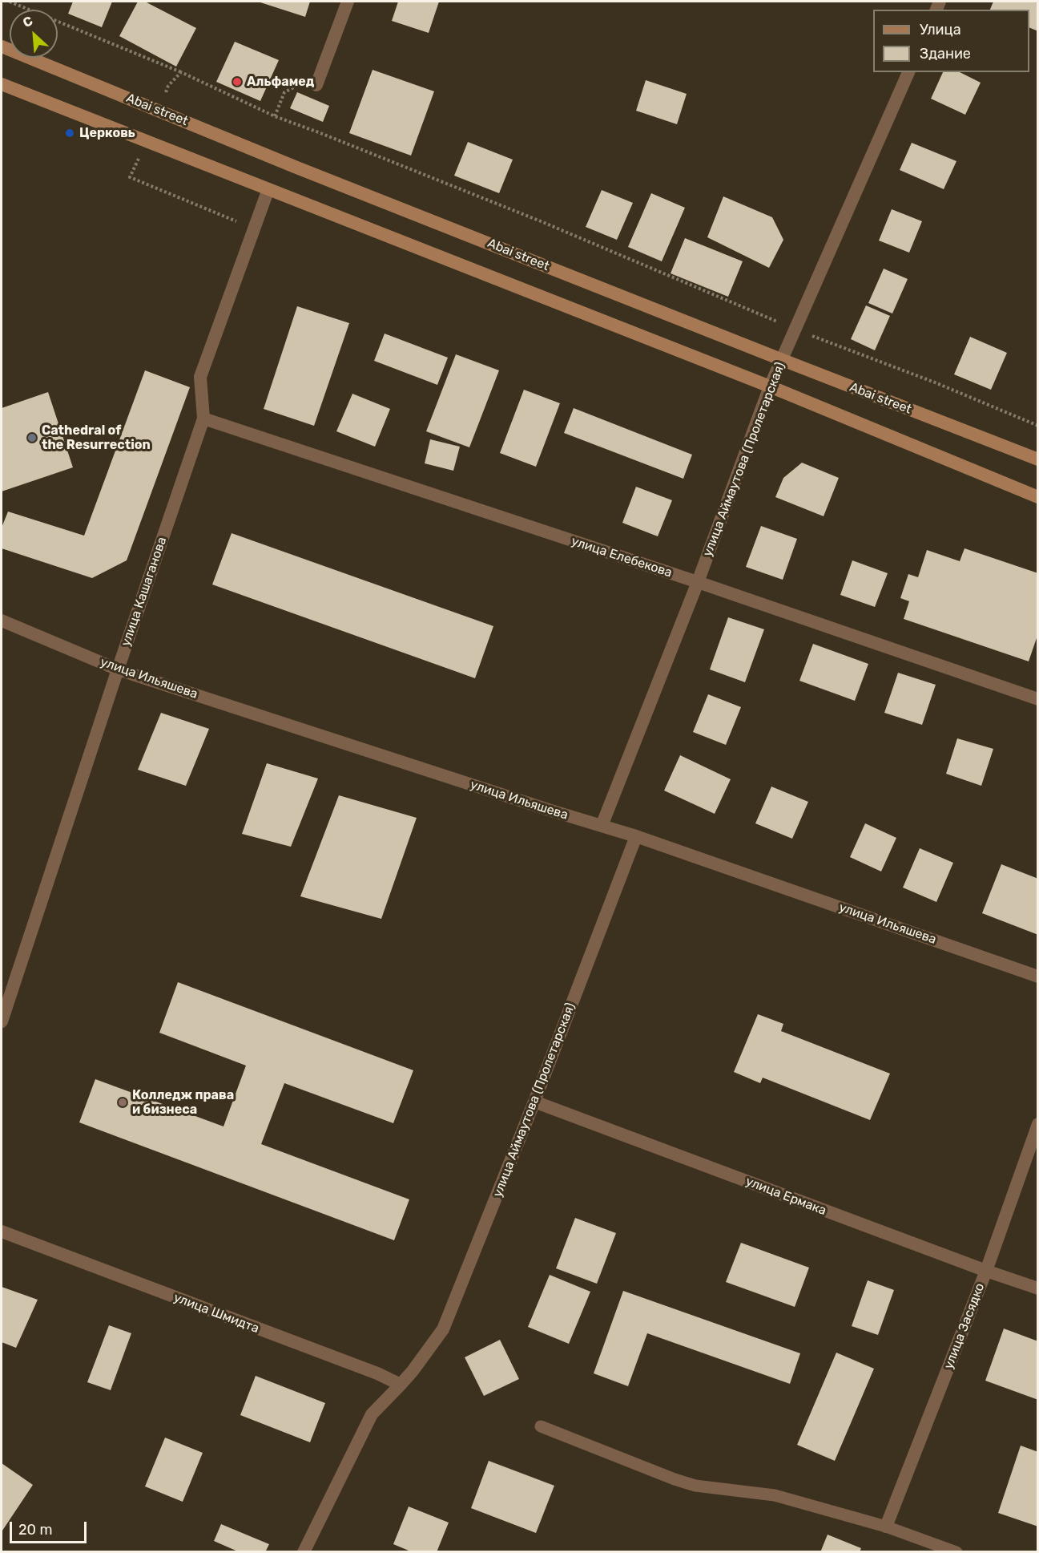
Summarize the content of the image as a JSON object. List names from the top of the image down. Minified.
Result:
{"streets":{"main road":["Abai street"],"street":["улица Аймаутова (Пролетарская)","улица Елебекова","улица Кашаганова","улица Ильяшева","улица Ермака","улица Шмидта","улица Засядко"]},"crossings":[["Abai street","улица Аймаутова (Пролетарская)"],["улица Аймаутова (Пролетарская)","улица Елебекова"],["улица Аймаутова (Пролетарская)","улица Ильяшева"],["улица Аймаутова (Пролетарская)","улица Ермака"],["улица Аймаутова (Пролетарская)","улица Шмидта"],["улица Елебекова","улица Кашаганова"],["улица Кашаганова","улица Ильяшева"],["улица Ермака","улица Засядко"]],"places":["Альфамед","Церковь","Cathedral of the Resurrection","Колледж права и бизнеса"],"legend":["Улица","Здание"],"scale_bar":"20 m","north":"top left"}
